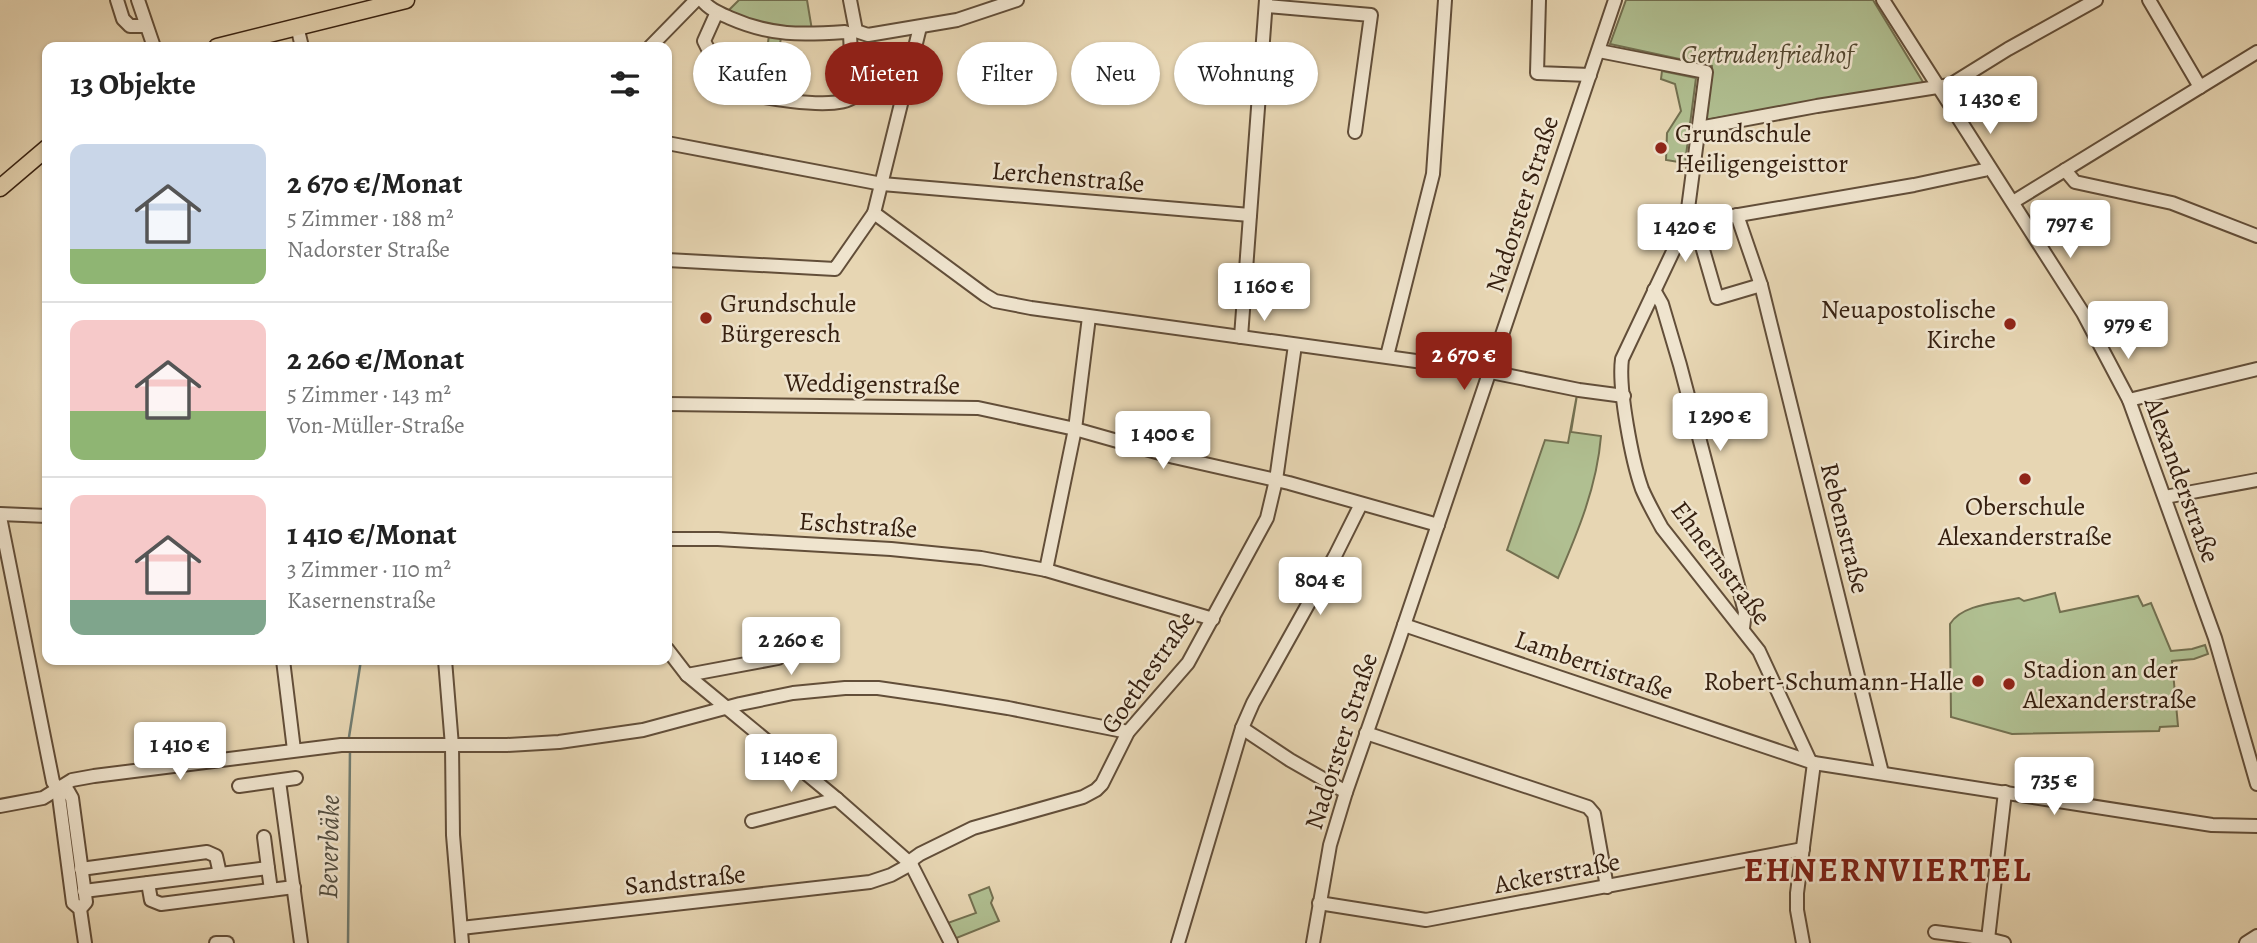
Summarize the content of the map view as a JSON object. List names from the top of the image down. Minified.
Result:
{"streets":{"street":["Lerchenstraße","Nadorster Straße","Weddigenstraße","Alexanderstraße","Eschstraße","Rebenstraße","Ehnernstraße","Lambertistraße","Goethestraße","Ackerstraße","Sandstraße"]},"crossings":[["Nadorster Straße","Weddigenstraße"],["Nadorster Straße","Ehnernstraße"],["Nadorster Straße","Lambertistraße"],["Nadorster Straße","Ackerstraße"],["Weddigenstraße","Goethestraße"],["Eschstraße","Goethestraße"],["Rebenstraße","Lambertistraße"],["Ehnernstraße","Lambertistraße"],["Goethestraße","Sandstraße"]],"districts":["EHNERNVIERTEL"],"water":["Beverbäke"],"parks":["Gertrudenfriedhof"],"places":["Grundschule Heiligengeisttor","Grundschule Bürgeresch","Neuapostolische Kirche","Oberschule Alexanderstraße","Robert-Schumann-Halle","Stadion an der Alexanderstraße"],"page":{"chip":["Kaufen","Mieten","Filter","Neu","Wohnung"],"heading":"13 Objekte","price":["1 430 €","797 €","1 420 €","1 160 €","979 €","2 670 €","1 290 €","1 400 €","804 €","2 260 €","1 410 €","1 140 €","735 €"],"list":[{"name":"2 670 €/Monat","note":"5 Zimmer · 188 m² · Nadorster Straße"},{"name":"2 260 €/Monat","note":"5 Zimmer · 143 m² · Von-Müller-Straße"},{"name":"1 410 €/Monat","note":"3 Zimmer · 110 m² · Kasernenstraße"}]}}
